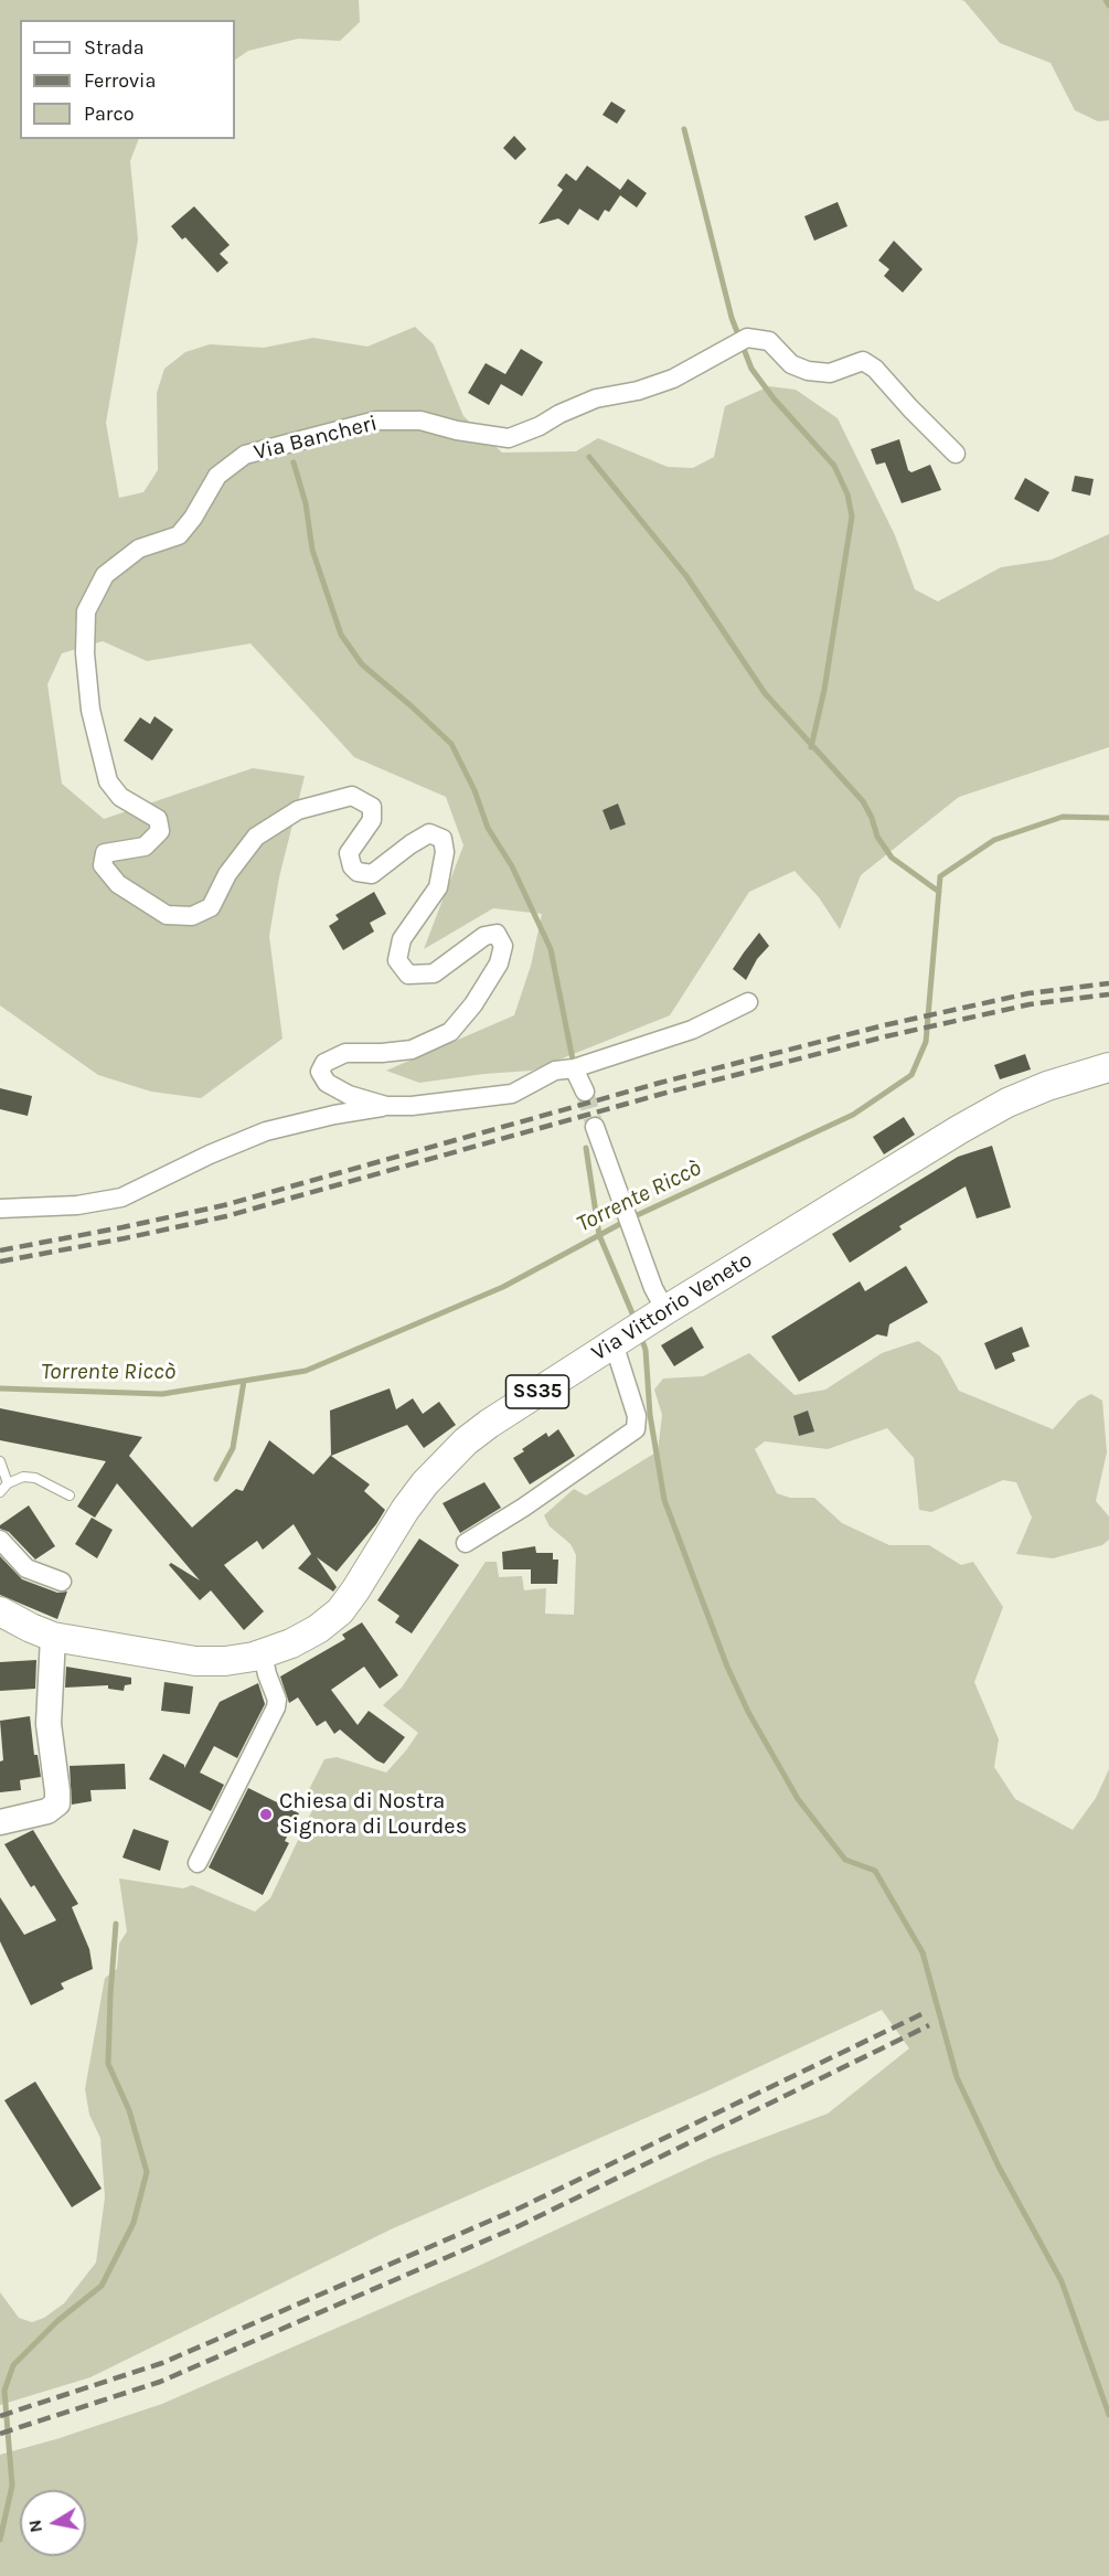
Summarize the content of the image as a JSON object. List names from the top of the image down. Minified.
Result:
{"streets":{"main road":["Via Vittorio Veneto","SS35"],"street":["Via Bancheri"]},"water":["Torrente Riccò"],"places":["Chiesa di Nostra Signora di Lourdes"],"legend":["Strada","Ferrovia","Parco"],"north":"left"}
